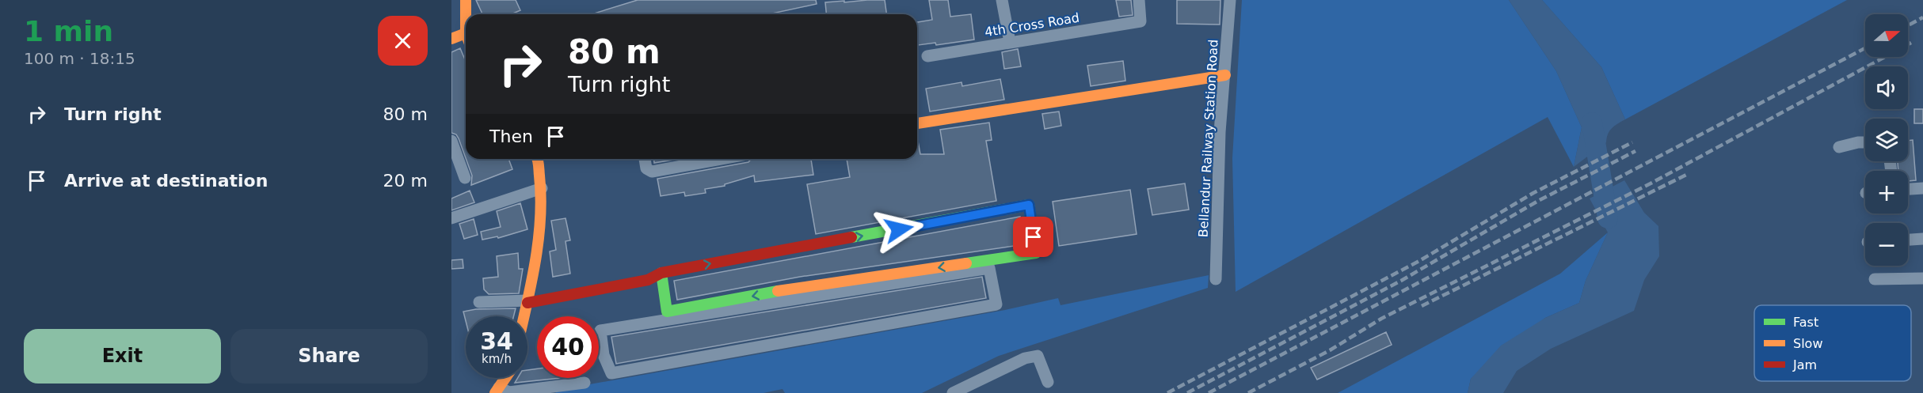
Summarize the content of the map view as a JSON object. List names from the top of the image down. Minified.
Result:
{"streets":{"street":["4th Cross Road","Bellandur Railway Station Road"]},"legend":["Fast","Slow","Jam"],"north":"right","page":{"heading":["1 min","100 m · 18:15"],"map_buttons":["+","−"],"turn":["80 m","Turn right"],"list":[{"name":"Turn right","value":"80 m"},{"name":"Arrive at destination","value":"20 m"}],"then":"Then","speed":"34 km/h","limit":"40","buttons":["Exit","Share"]}}
